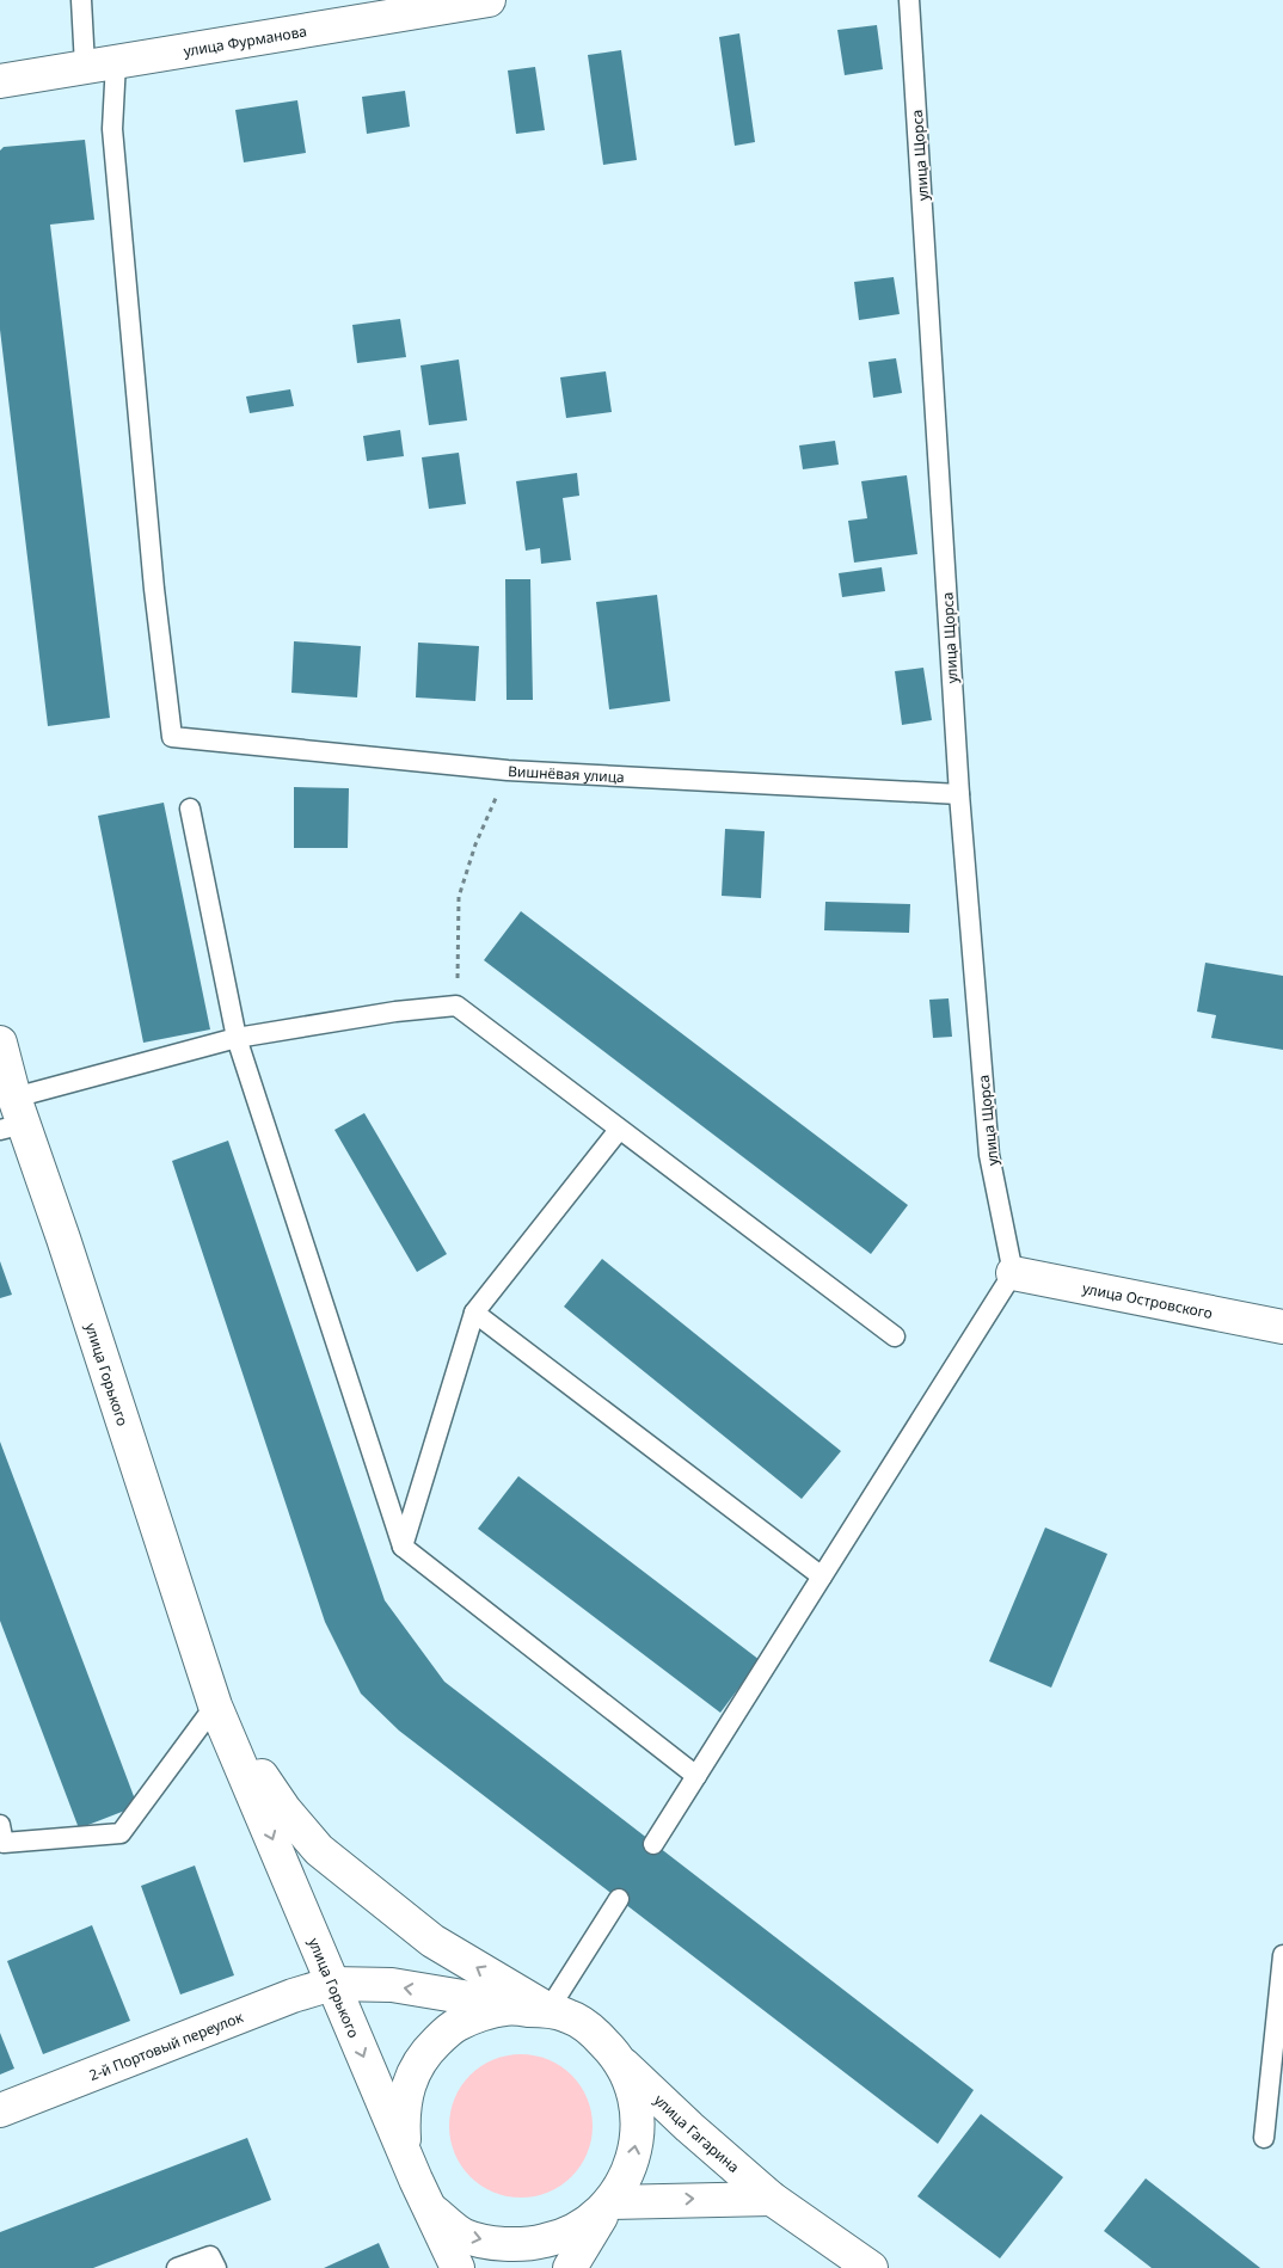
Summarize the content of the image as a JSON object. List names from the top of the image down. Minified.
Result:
{"streets":{"main road":["улица Фурманова","улица Островского","улица Горького","2-й Портовый переулок","улица Гагарина"],"lane":["улица Щорса","Вишнёвая улица"]},"crossings":[["улица Фурманова","Вишнёвая улица"],["улица Щорса","Вишнёвая улица"],["улица Щорса","улица Островского"],["улица Горького","2-й Портовый переулок"],["улица Горького","улица Гагарина"],["2-й Портовый переулок","улица Гагарина"]],"one_way":["2-й Портовый переулок"]}
